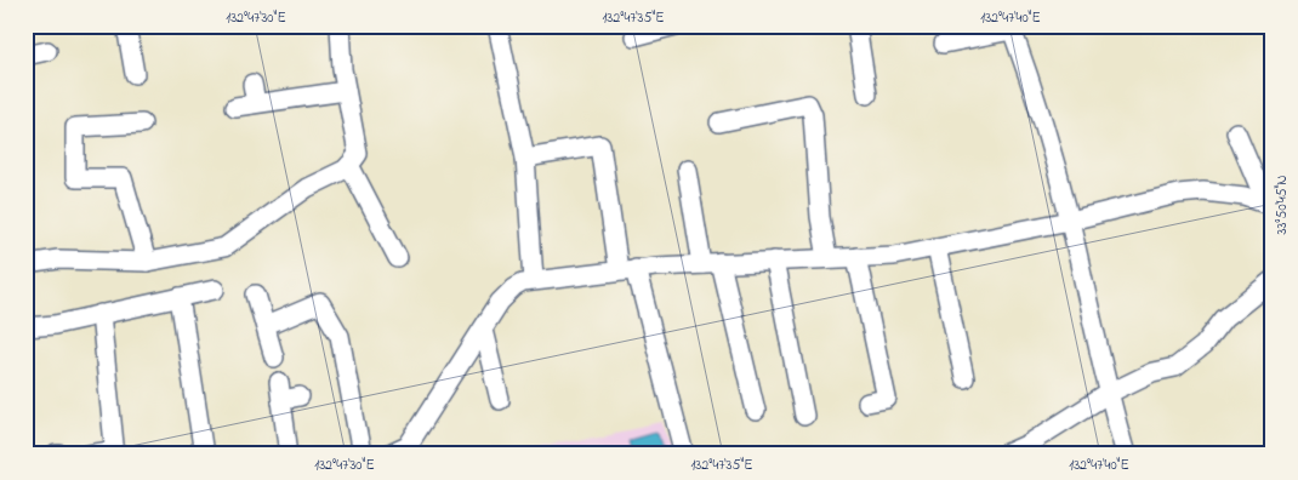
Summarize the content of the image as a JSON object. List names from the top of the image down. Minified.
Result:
{"coordinates":["132°47'30\"E","132°47'35\"E","132°47'40\"E","33°50'45\"N"]}
